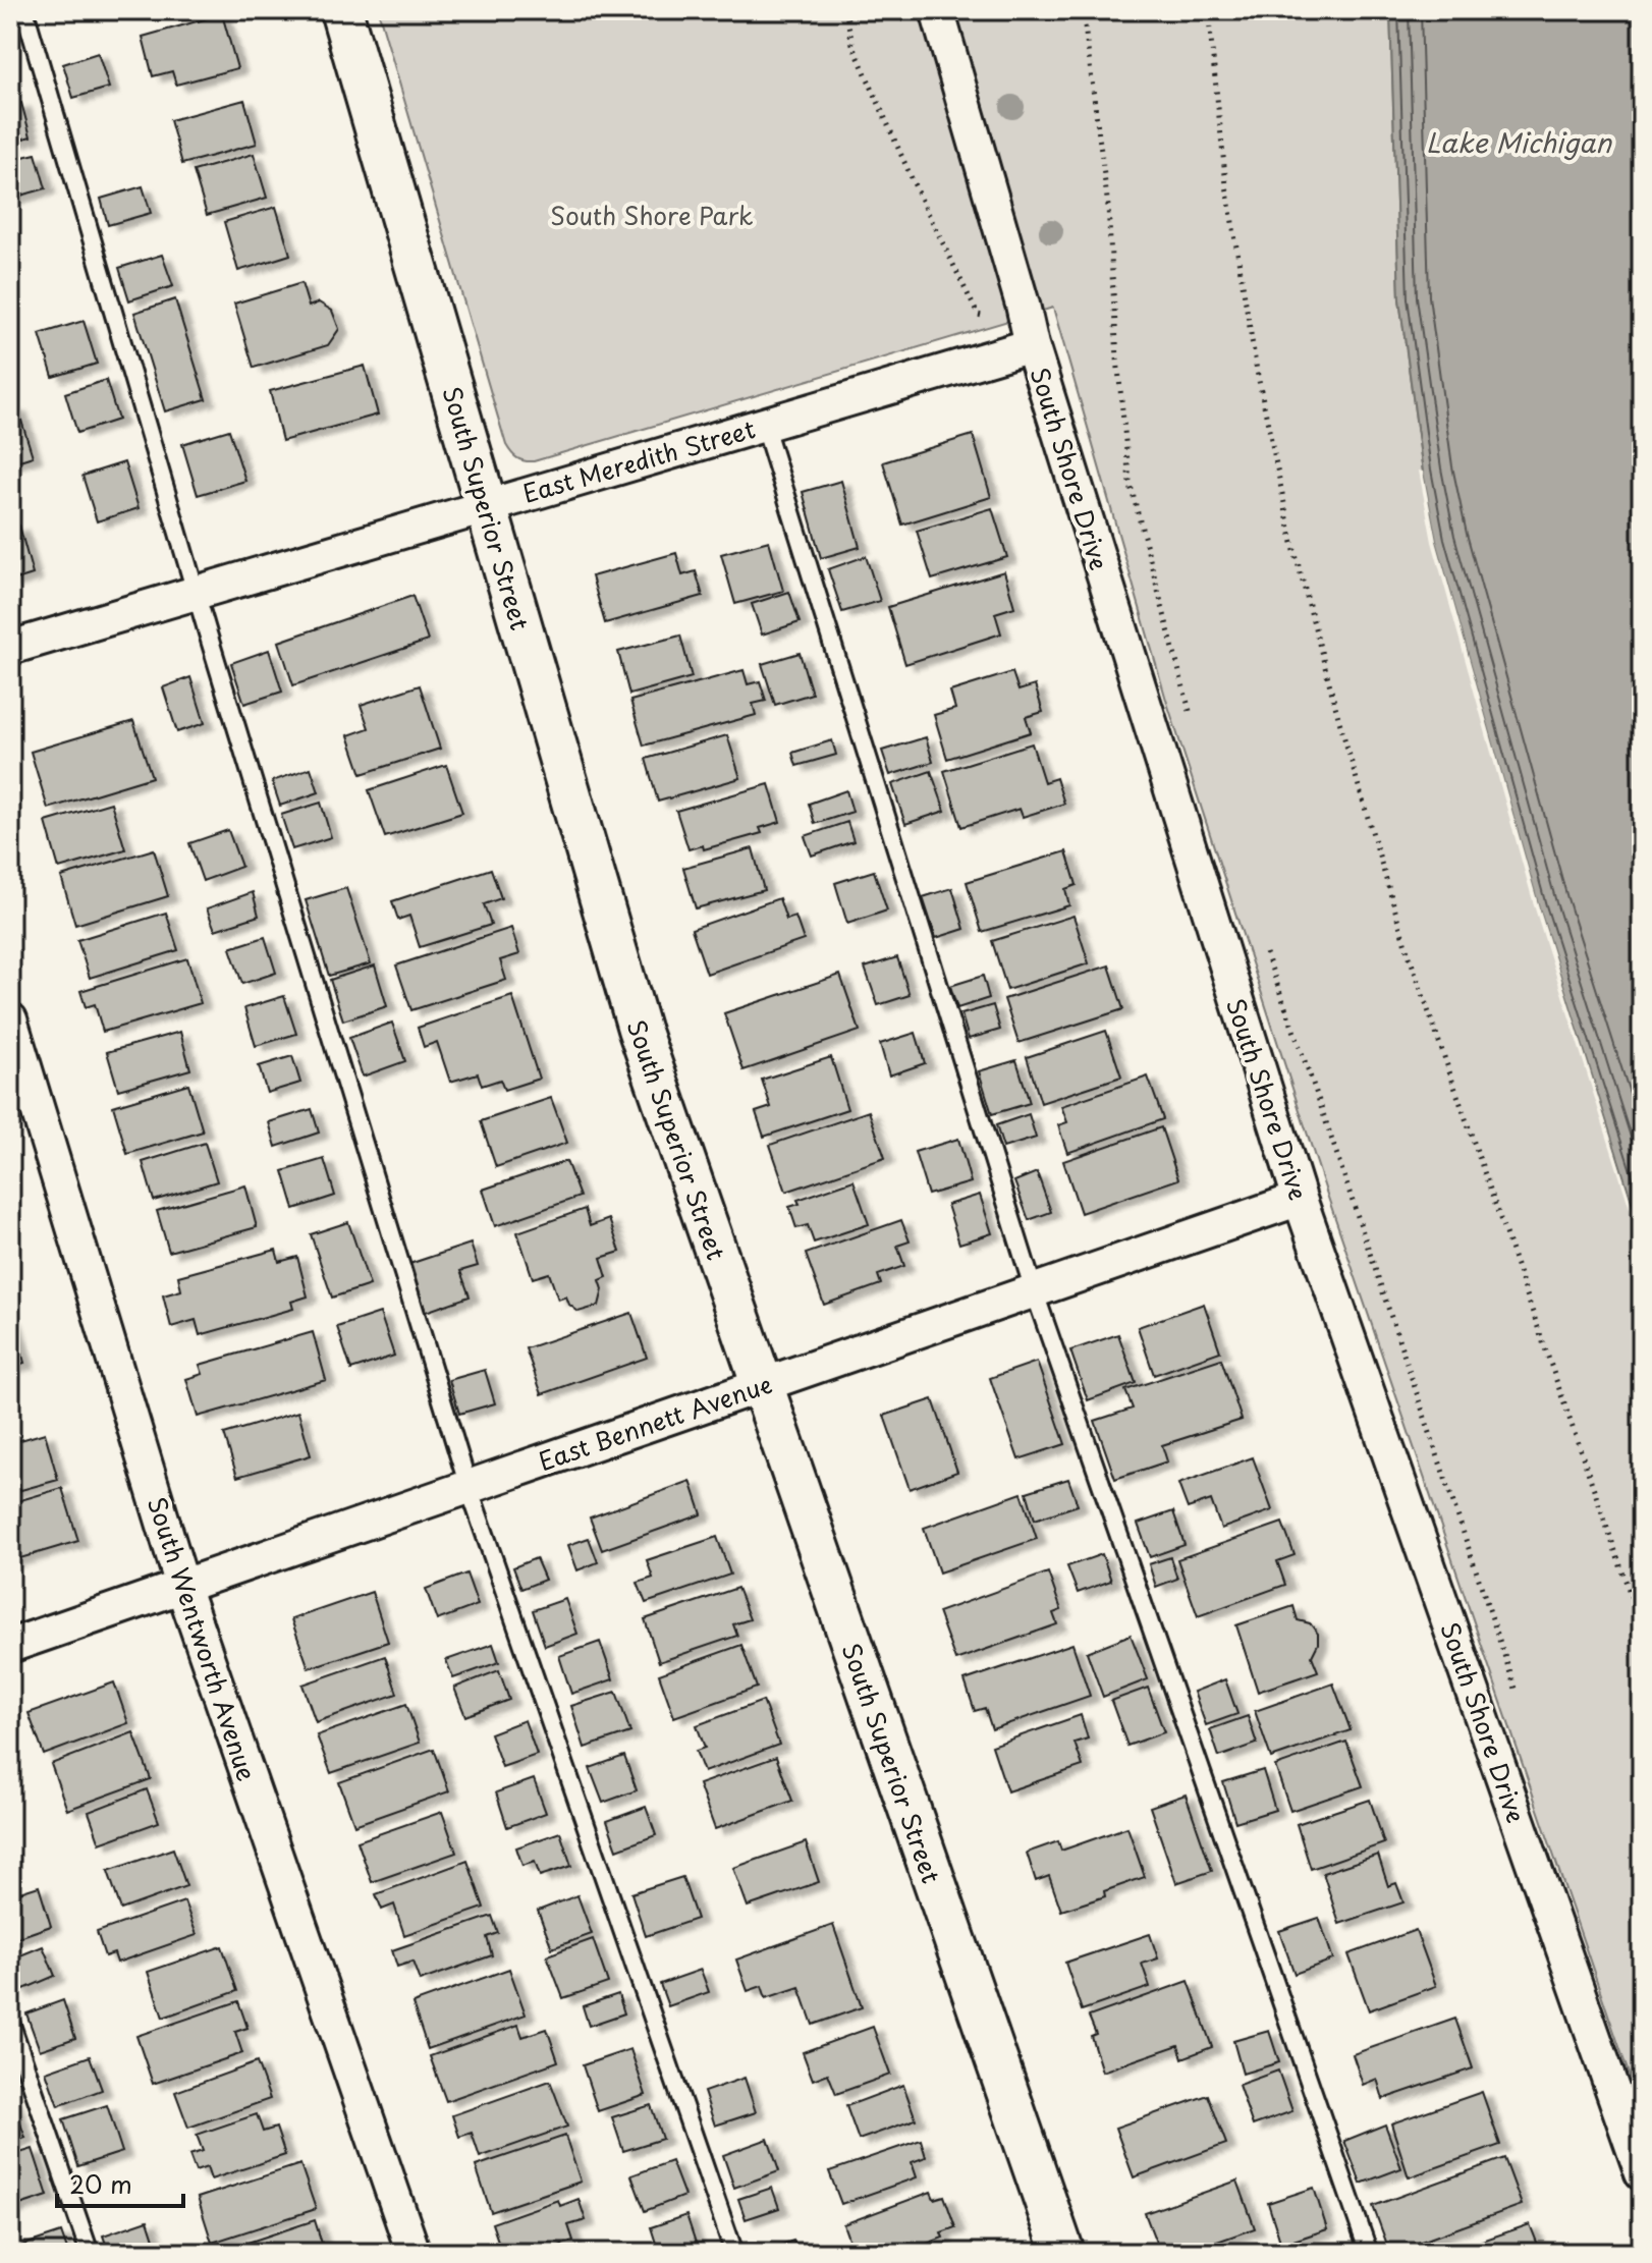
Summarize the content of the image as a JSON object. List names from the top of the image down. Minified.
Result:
{"streets":{"street":["East Meredith Street","South Shore Drive","South Superior Street","East Bennett Avenue","South Wentworth Avenue"]},"crossings":[["East Meredith Street","South Shore Drive"],["East Meredith Street","South Superior Street"],["South Shore Drive","East Bennett Avenue"],["South Superior Street","East Bennett Avenue"],["East Bennett Avenue","South Wentworth Avenue"]],"water":["Lake Michigan"],"parks":["South Shore Park"],"scale_bar":"20 m"}
